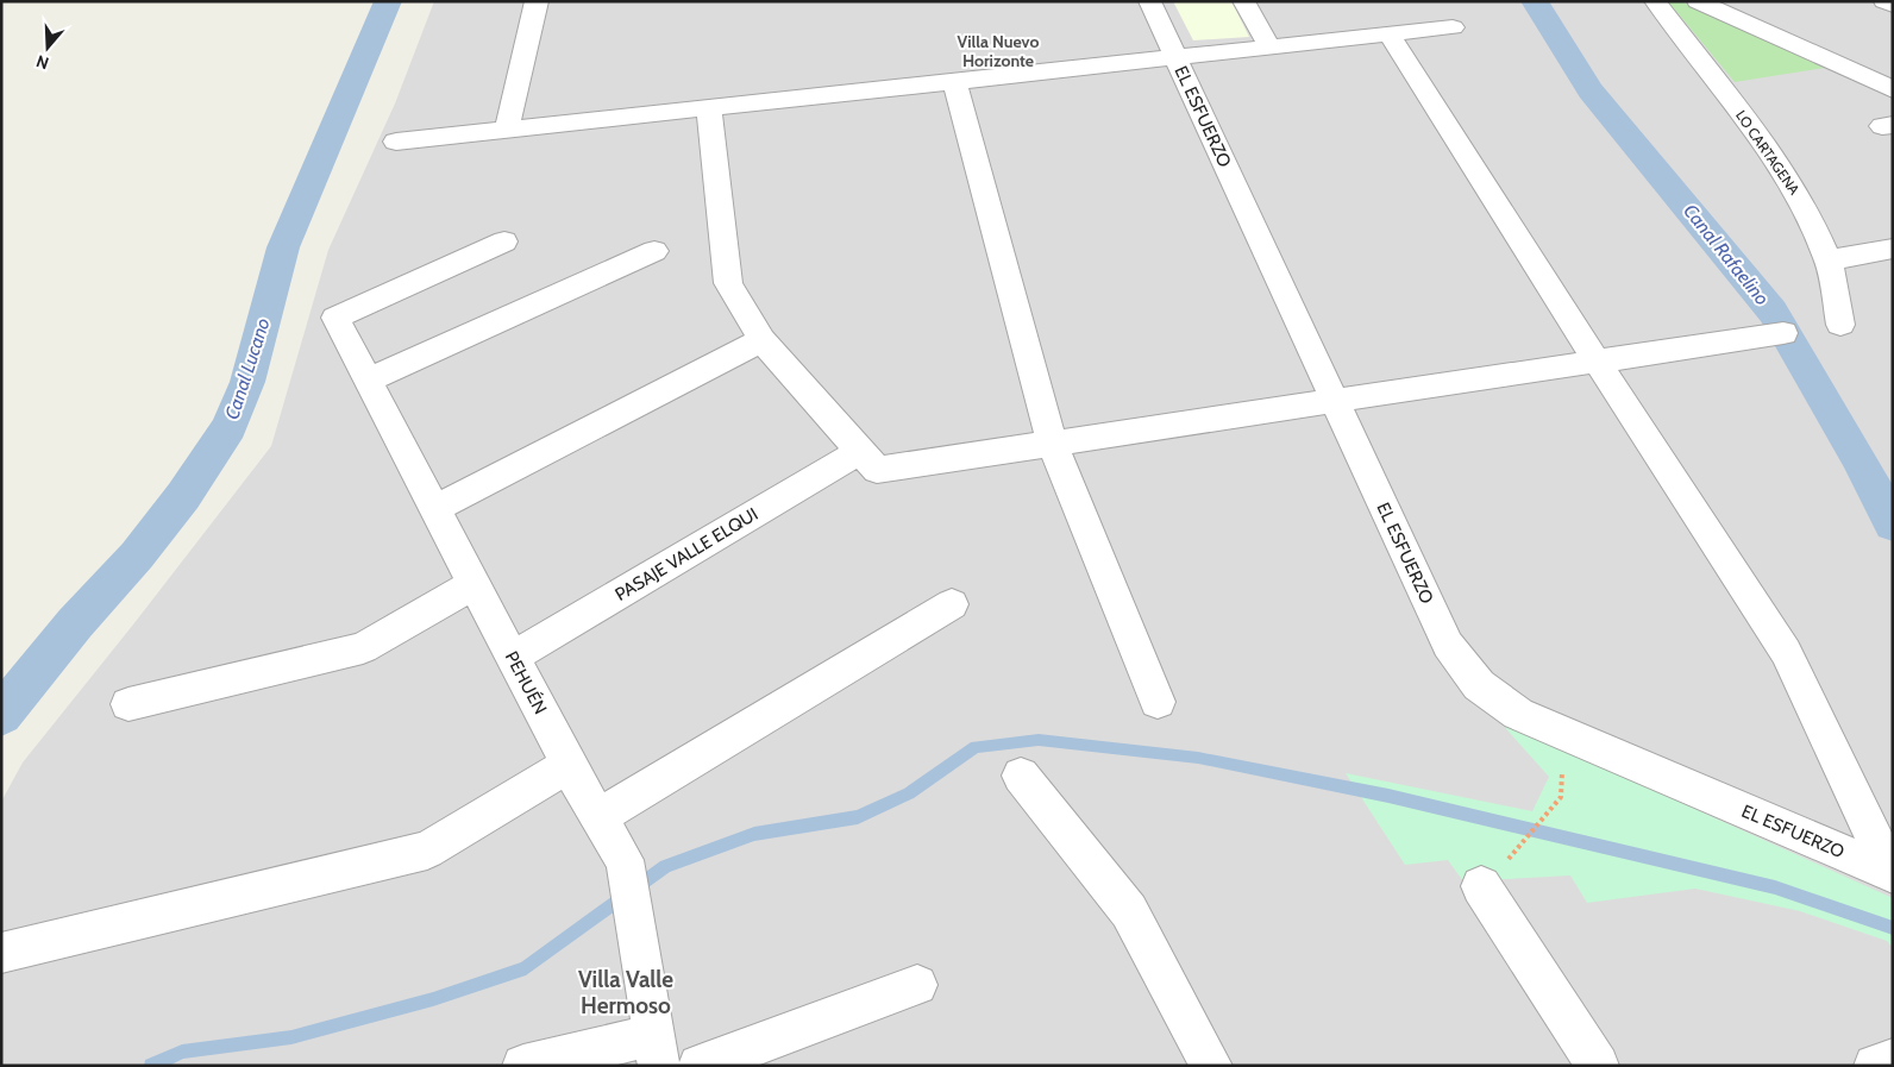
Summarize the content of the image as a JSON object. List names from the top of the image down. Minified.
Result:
{"streets":{"street":["EL ESFUERZO","LO CARTAGENA","PASAJE VALLE ELQUI","PEHUÉN"]},"crossings":[["PASAJE VALLE ELQUI","PEHUÉN"]],"districts":["Villa Nuevo Horizonte","Villa Valle Hermoso"],"water":["Canal Rafaelino","Canal Lucano"],"north":"bottom"}
